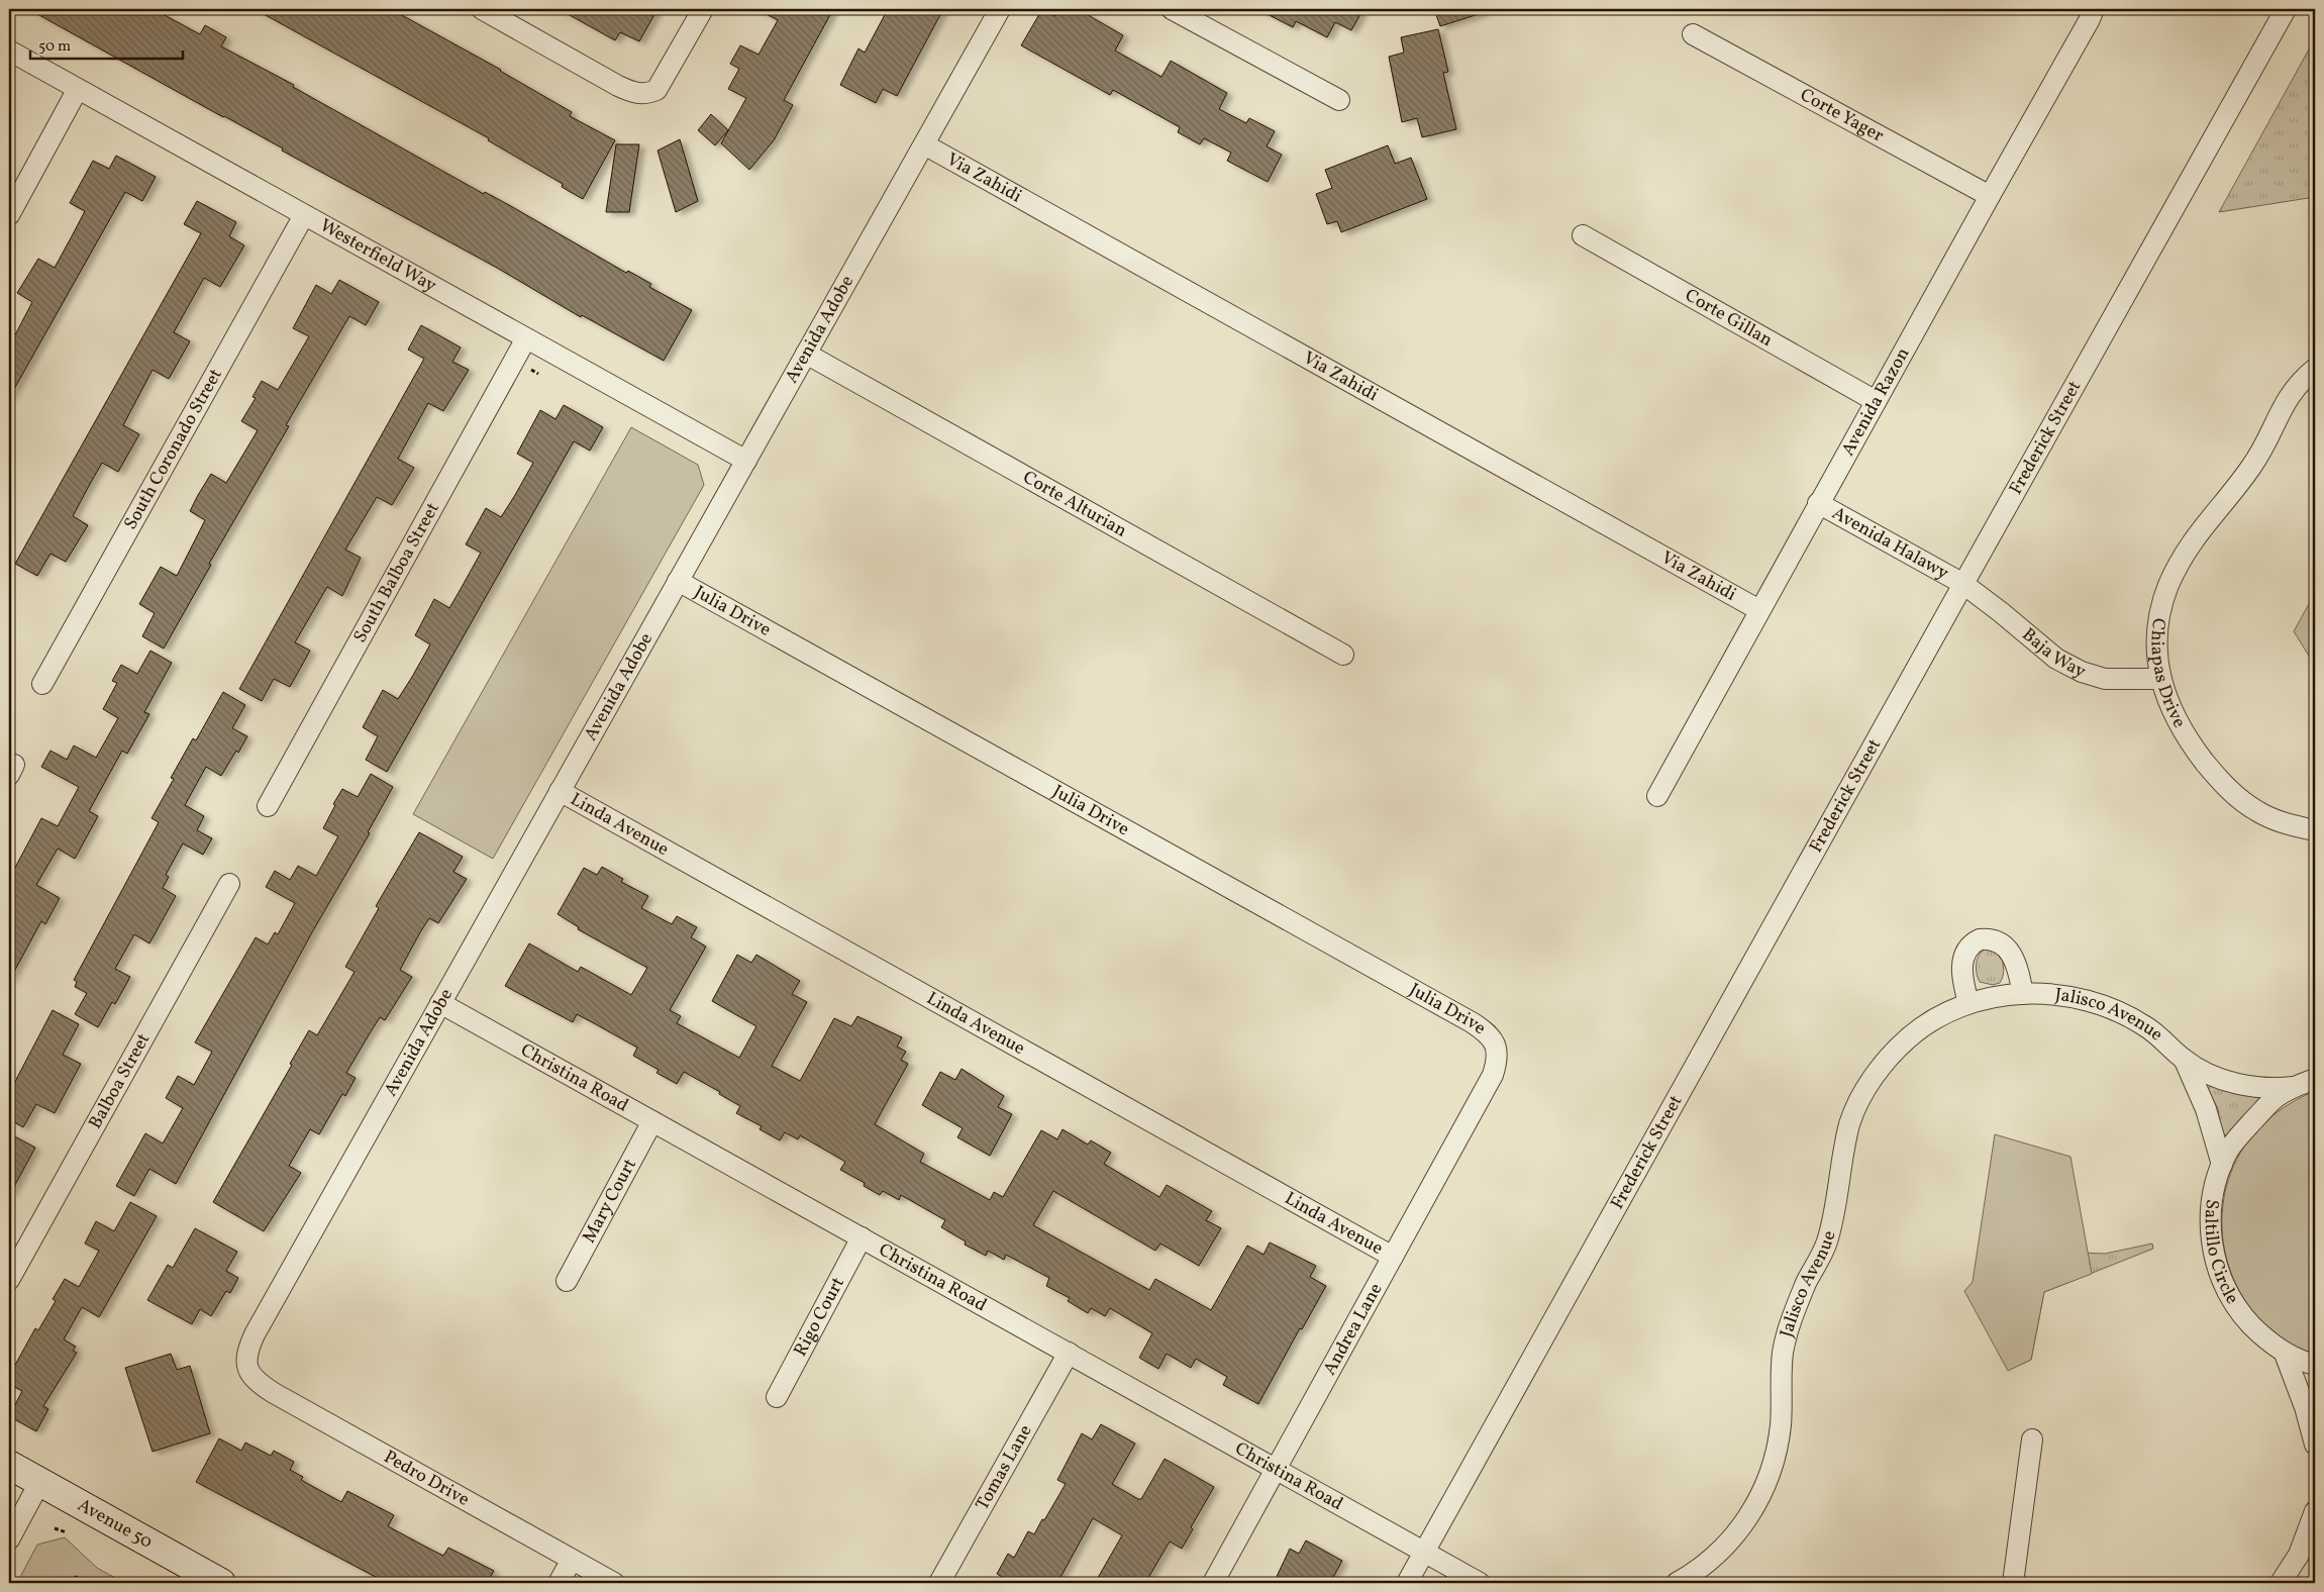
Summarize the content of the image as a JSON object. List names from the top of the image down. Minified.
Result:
{"streets":{"main road":["Avenue 50"],"street":["Corte Yager","Via Zahidi","Westerfield Way","Corte Gillan","Avenida Adobe","Avenida Razon","Frederick Street","South Coronado Street","Corte Alturian","Avenida Halawy","South Balboa Street","Julia Drive","Baja Way","Chiapas Drive","Linda Avenue","Jalisco Avenue","Christina Road","Balboa Street","Mary Court","Saltillo Circle","Rigo Court","Andrea Lane","Tomas Lane","Pedro Drive"]},"crossings":[["Corte Yager","Avenida Razon"],["Via Zahidi","Avenida Adobe"],["Via Zahidi","Avenida Razon"],["Westerfield Way","Avenida Adobe"],["Westerfield Way","South Coronado Street"],["Westerfield Way","South Balboa Street"],["Corte Gillan","Avenida Razon"],["Avenida Adobe","Corte Alturian"],["Avenida Adobe","Julia Drive"],["Avenida Adobe","Linda Avenue"],["Avenida Adobe","Christina Road"],["Avenida Adobe","Pedro Drive"],["Avenida Razon","Avenida Halawy"],["Frederick Street","Avenida Halawy"],["Frederick Street","Baja Way"],["Frederick Street","Christina Road"],["Avenida Halawy","Baja Way"],["Julia Drive","Andrea Lane"],["Baja Way","Chiapas Drive"],["Linda Avenue","Andrea Lane"],["Jalisco Avenue","Saltillo Circle"],["Christina Road","Mary Court"],["Christina Road","Rigo Court"],["Christina Road","Andrea Lane"],["Christina Road","Tomas Lane"]],"scale_bar":"50 m"}
